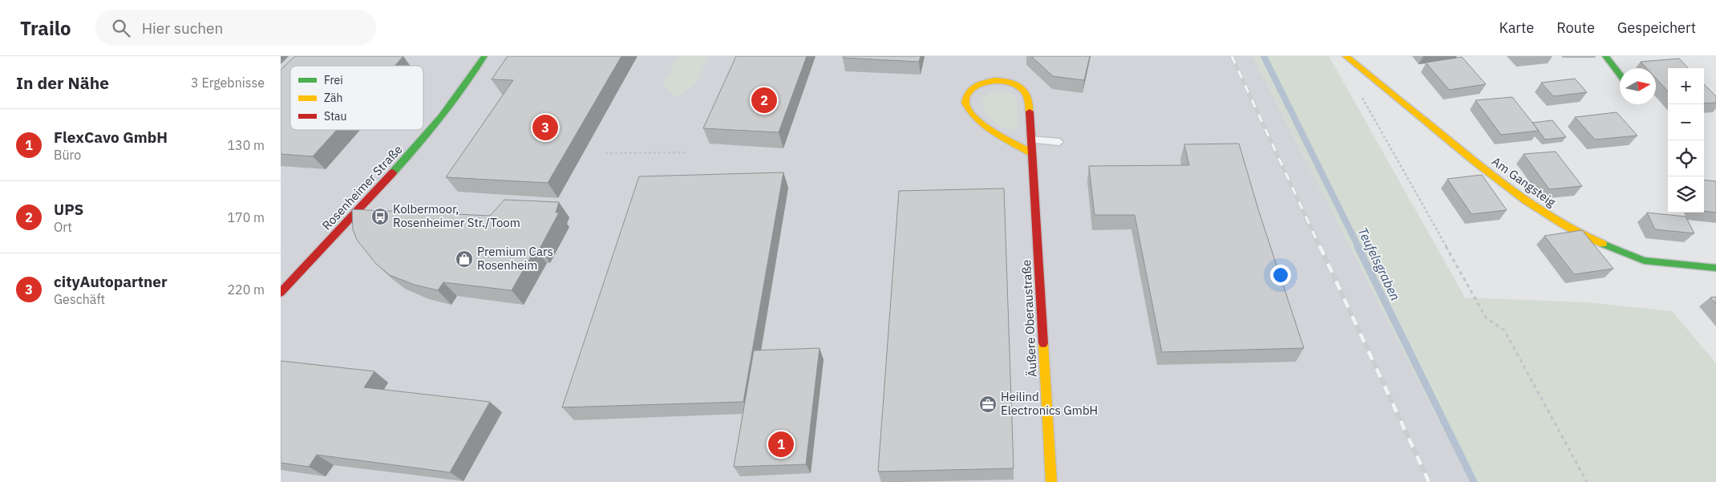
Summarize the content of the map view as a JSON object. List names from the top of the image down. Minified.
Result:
{"streets":{"street":["Am Gangsteig","Rosenheimer Straße","Äußere Oberaustraße"]},"water":["Teufelsgraben"],"places":{"bus stop":["Kolbermoor, Rosenheimer Str./Toom"],"shop":["Premium Cars Rosenheim"],"office":["Heilind Electronics GmbH"]},"legend":["Frei","Zäh","Stau"],"north":"right","page":{"header":"Trailo","search":"Hier suchen","nav":["Karte","Route","Gespeichert"],"heading":["In der Nähe","3 Ergebnisse"],"map_buttons":["+","−"],"pins":["2","3","1"],"list":[{"mark":"1","name":"FlexCavo GmbH","note":"Büro","value":"130 m"},{"mark":"2","name":"UPS","note":"Ort","value":"170 m"},{"mark":"3","name":"cityAutopartner","note":"Geschäft","value":"220 m"}]}}
